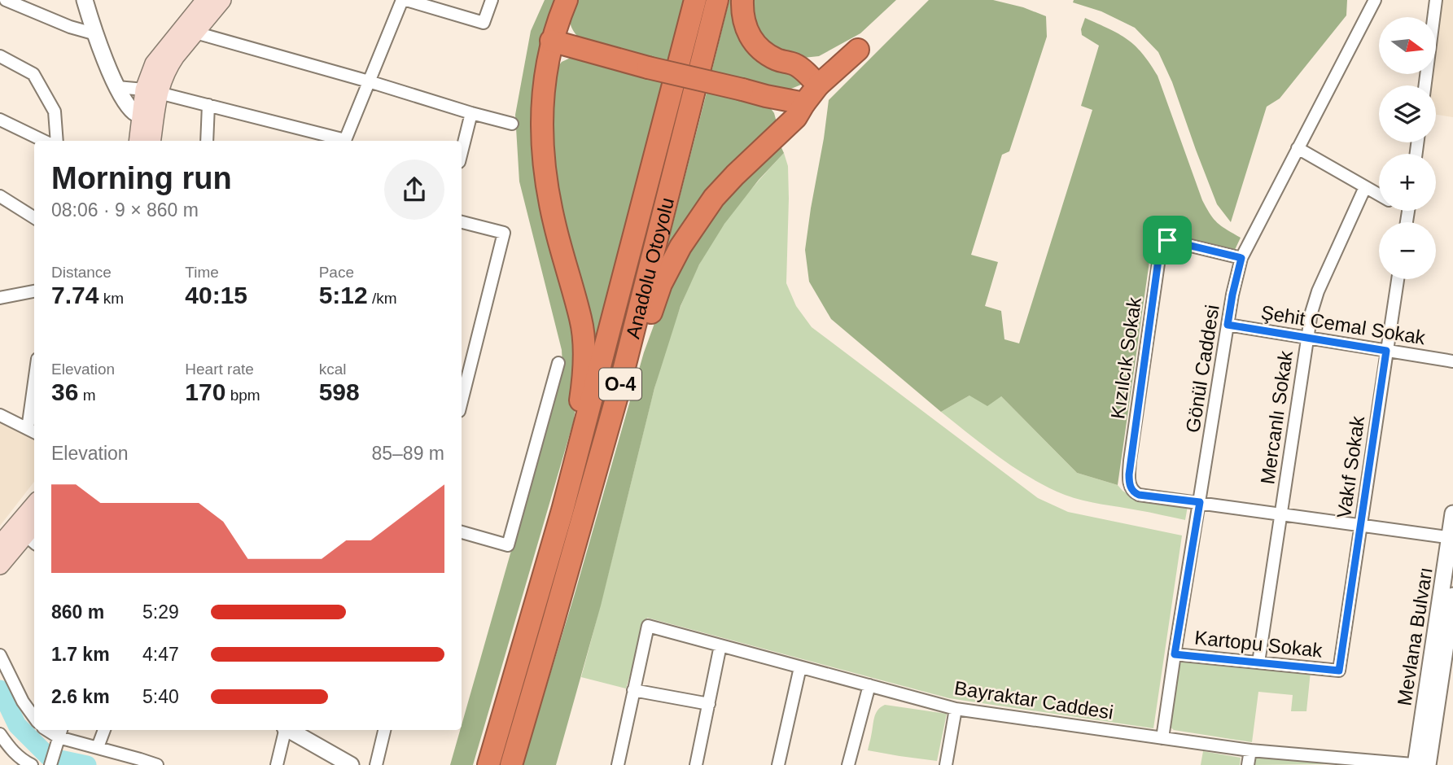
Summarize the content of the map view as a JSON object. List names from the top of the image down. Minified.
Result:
{"streets":{"highway":["Anadolu Otoyolu","O-4"],"street":["Şehit Cemal Sokak","Kızılcık Sokak","Gönül Caddesi","Mercanlı Sokak","Vakıf Sokak","Mevlana Bulvarı","Kartopu Sokak","Bayraktar Caddesi"]},"crossings":[["Şehit Cemal Sokak","Gönül Caddesi"],["Şehit Cemal Sokak","Mercanlı Sokak"],["Şehit Cemal Sokak","Vakıf Sokak"],["Kızılcık Sokak","Gönül Caddesi"],["Gönül Caddesi","Kartopu Sokak"],["Gönül Caddesi","Bayraktar Caddesi"],["Mercanlı Sokak","Kartopu Sokak"],["Vakıf Sokak","Kartopu Sokak"],["Mevlana Bulvarı","Bayraktar Caddesi"]],"north":"right","page":{"map_buttons":["+","−"],"heading":["Morning run","08:06 · 9 × 860 m"],"stats":[["Distance","7.74 km"],["Time","40:15"],["Pace","5:12 /km"],["Elevation","36 m"],["Heart rate","170 bpm"],["kcal","598"]],"chart":["Elevation","85–89 m"],"list":[{"name":"860 m","note":"5:29"},{"name":"1.7 km","note":"4:47"},{"name":"2.6 km","note":"5:40"}]}}
